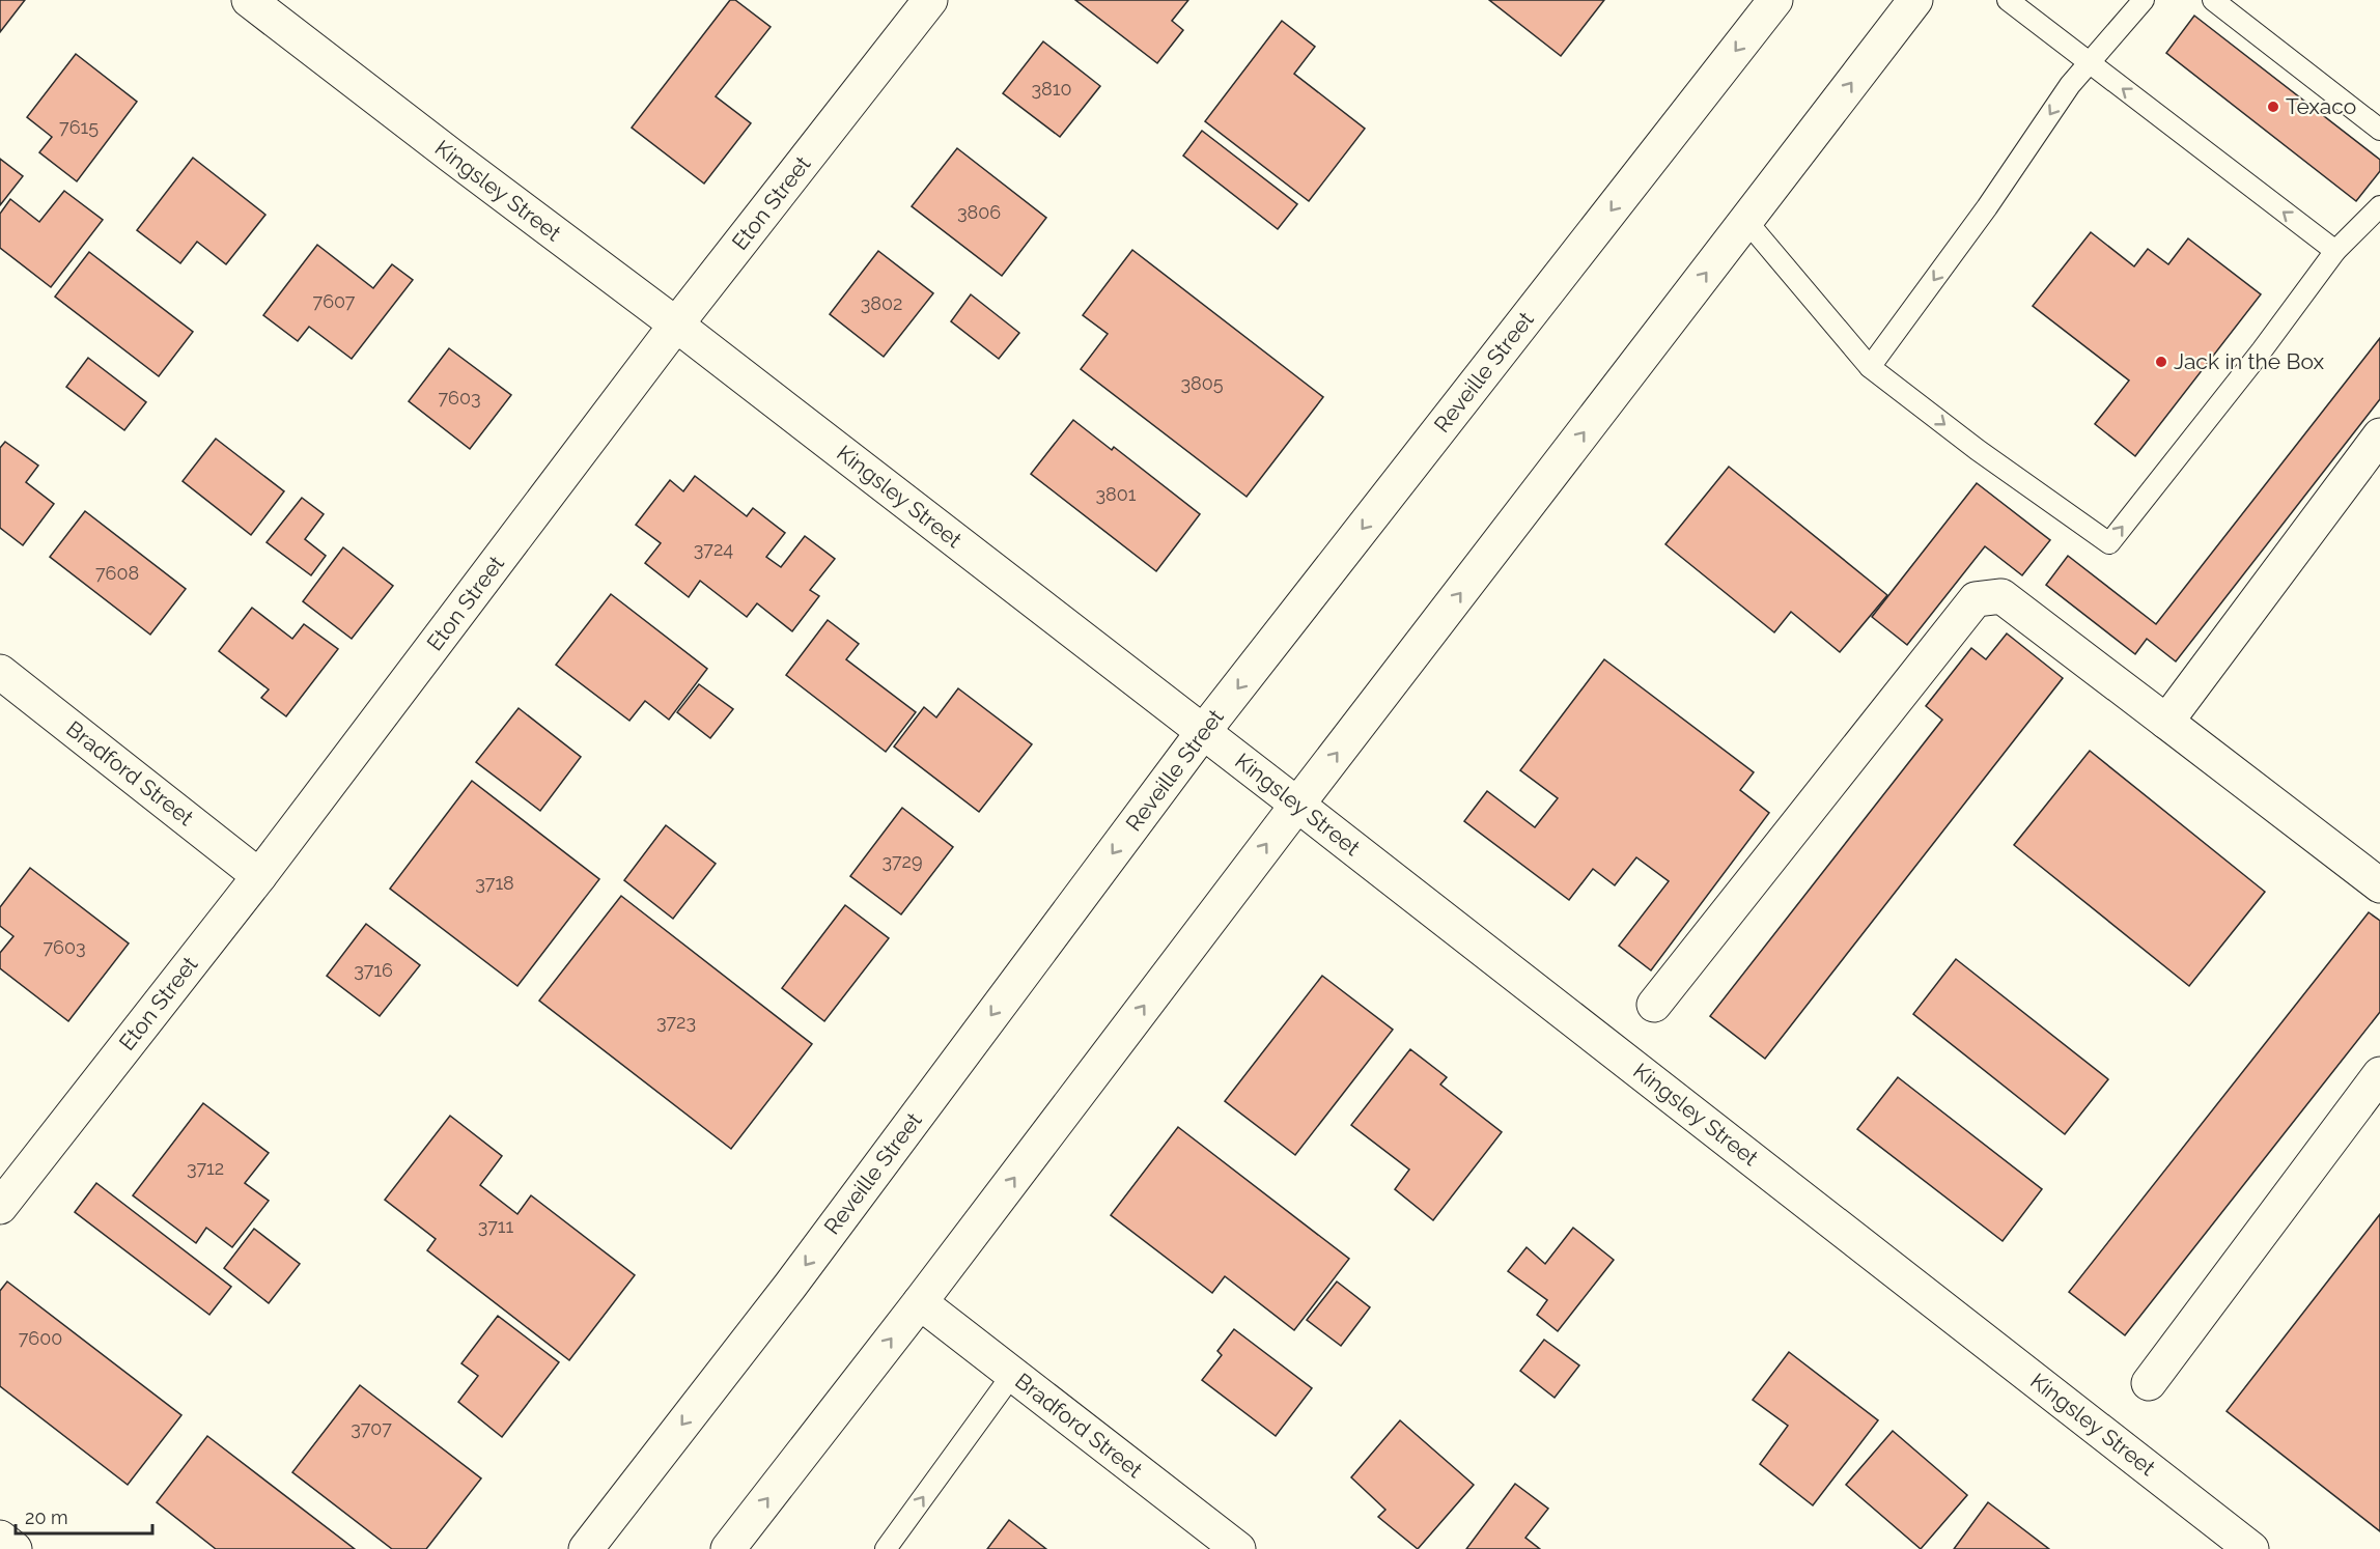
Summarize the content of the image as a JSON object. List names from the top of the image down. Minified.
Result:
{"streets":{"street":["Kingsley Street","Eton Street","Reveille Street","Bradford Street"]},"crossings":[["Kingsley Street","Eton Street"],["Kingsley Street","Reveille Street"],["Eton Street","Bradford Street"]],"places":["Texaco","Jack in the Box"],"house_numbers":["3810","7615","3806","7607","3802","3805","7603","3801","3724","7608","3729","3718","7603","3716","3723","3712","3711","7600","3707"],"scale_bar":"20 m"}
